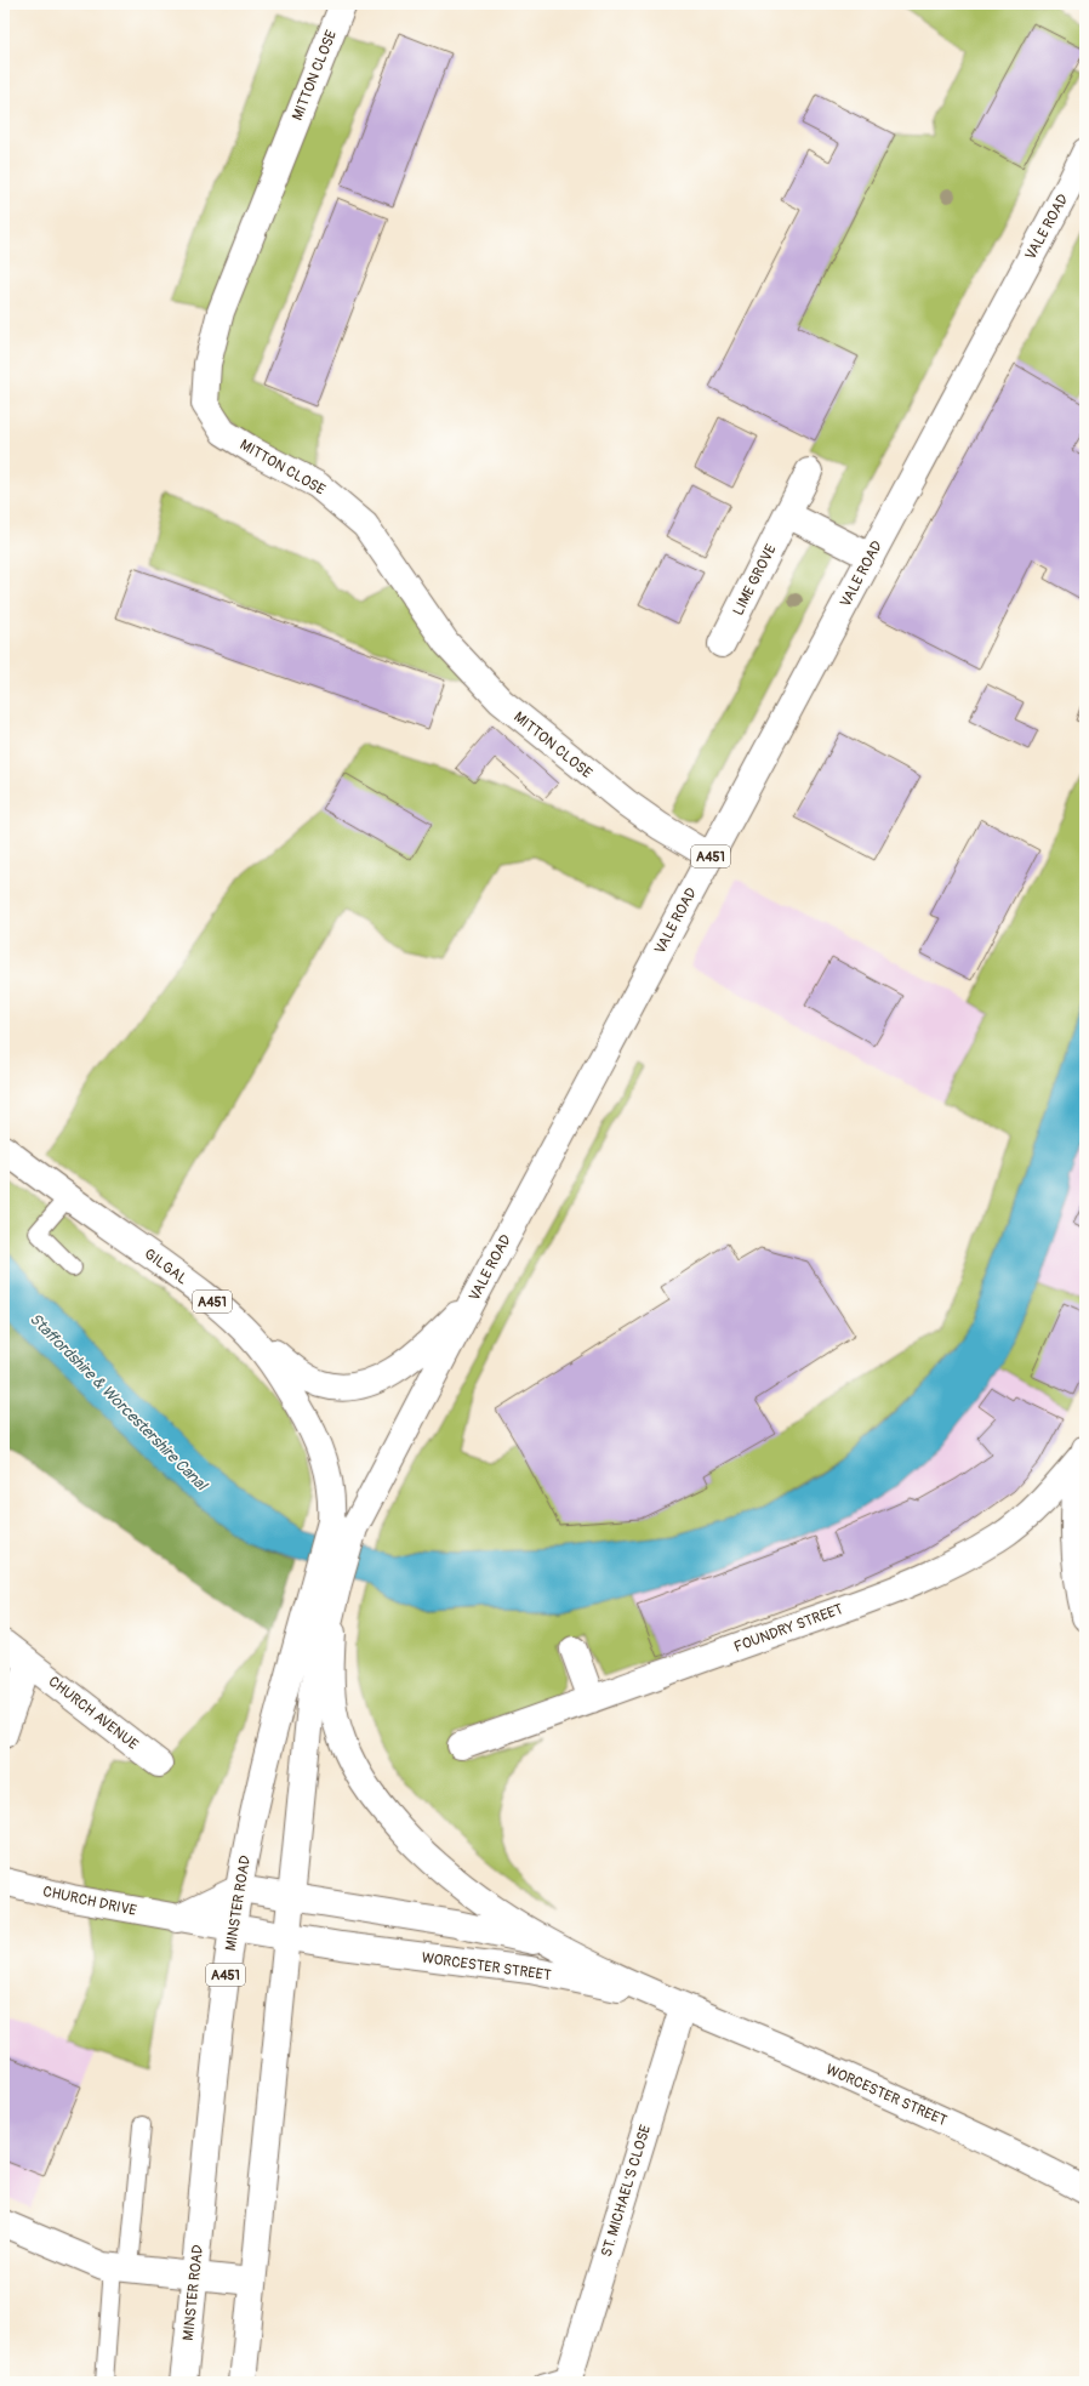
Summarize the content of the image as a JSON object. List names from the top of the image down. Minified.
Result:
{"streets":{"main road":["MITTON CLOSE","VALE ROAD","LIME GROVE","A451","GILGAL","FOUNDRY STREET","CHURCH AVENUE","CHURCH DRIVE","MINSTER ROAD","WORCESTER STREET","ST. MICHAEL'S CLOSE"]},"crossings":[["MITTON CLOSE","VALE ROAD"],["VALE ROAD","A451"],["VALE ROAD","GILGAL"],["A451","GILGAL"],["A451","MINSTER ROAD"],["A451","WORCESTER STREET"],["CHURCH DRIVE","MINSTER ROAD"],["CHURCH DRIVE","WORCESTER STREET"],["MINSTER ROAD","WORCESTER STREET"],["WORCESTER STREET","ST. MICHAEL'S CLOSE"]],"water":["Staffordshire & Worcestershire Canal"]}
